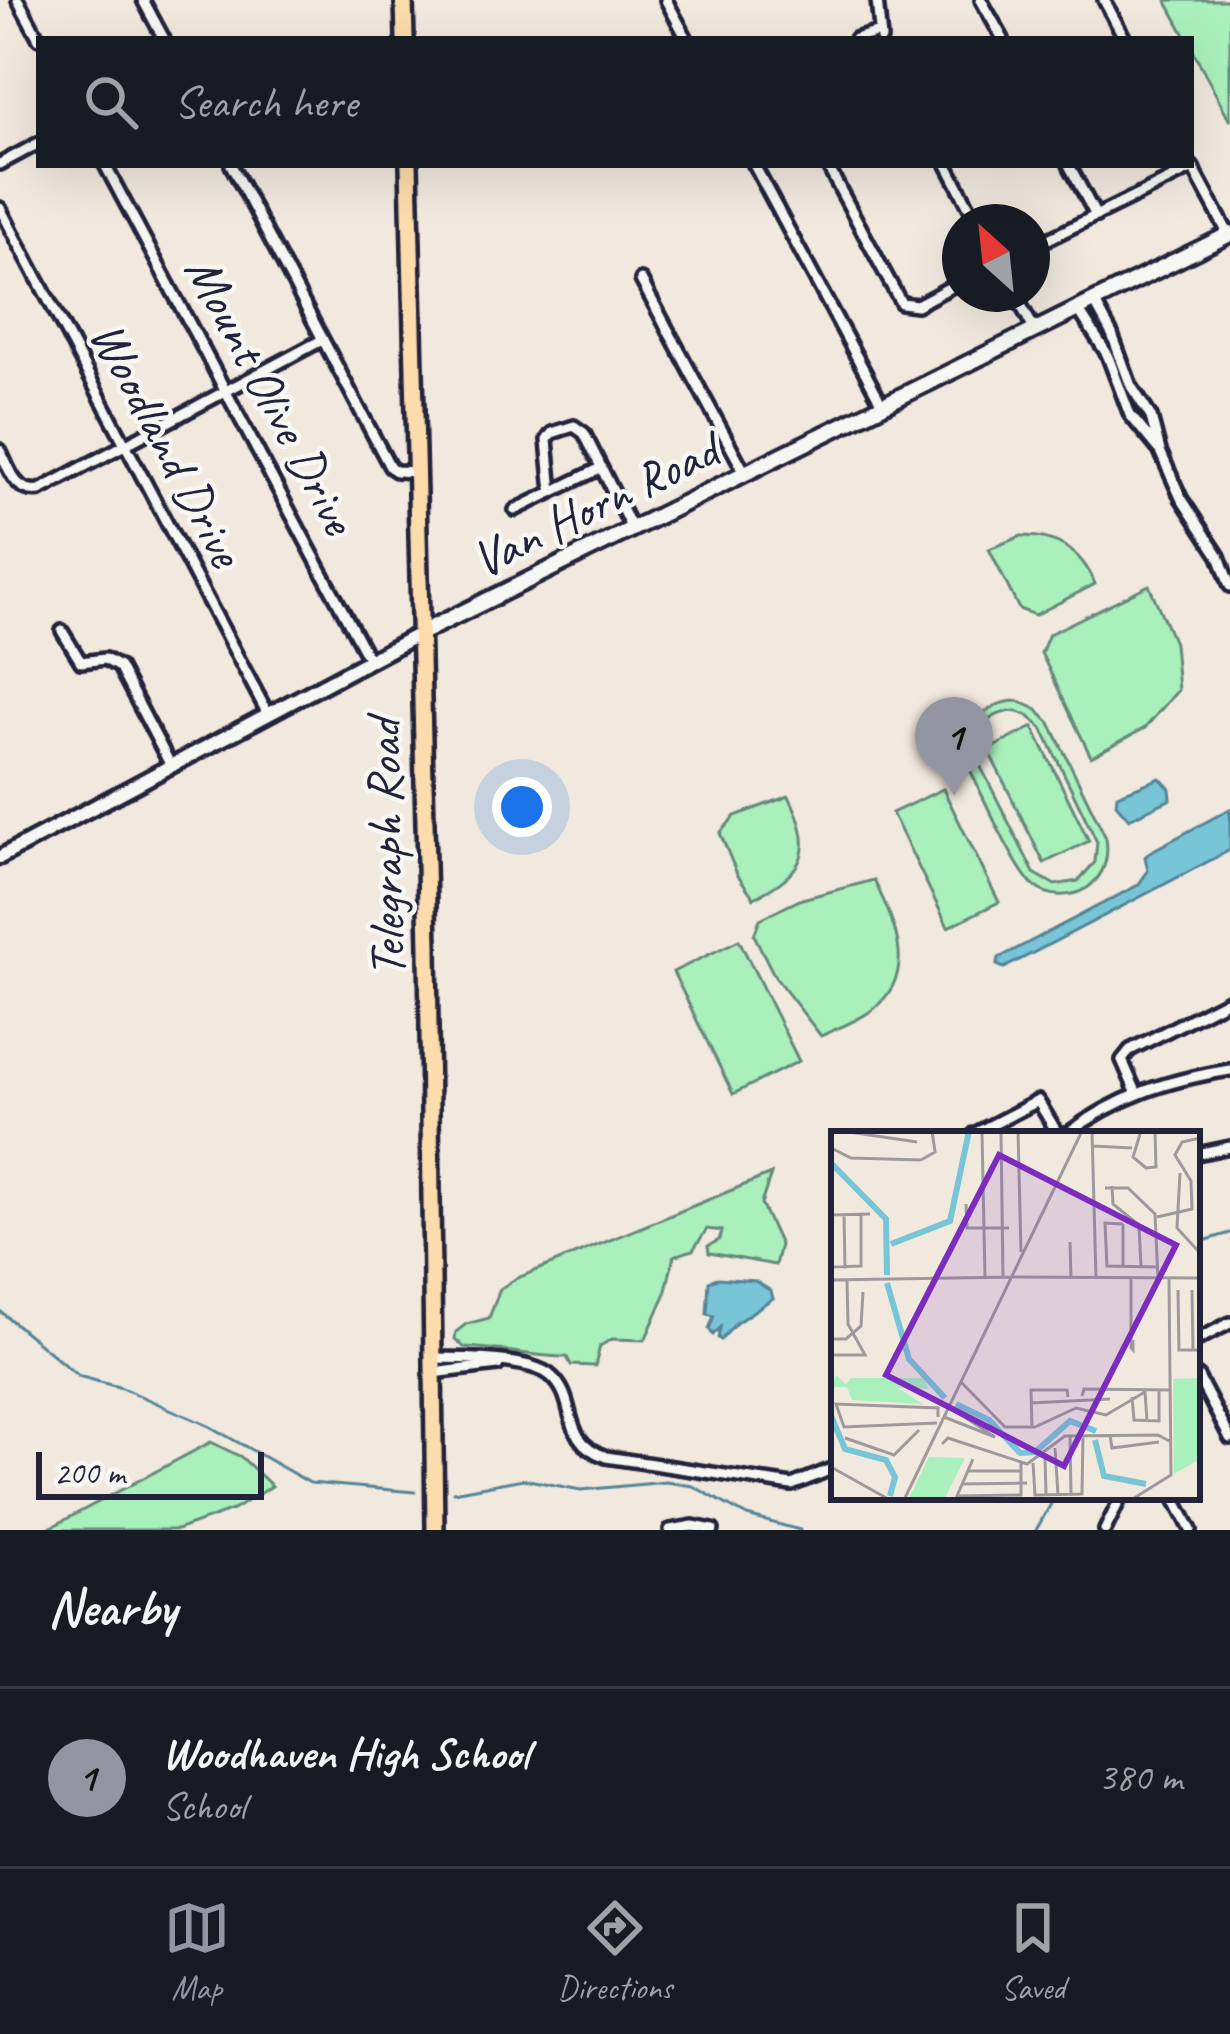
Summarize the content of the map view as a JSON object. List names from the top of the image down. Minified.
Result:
{"streets":{"main road":["Van Horn Road","Telegraph Road"],"street":["Mount Olive Drive","Woodland Drive"]},"crossings":[["Mount Olive Drive","Van Horn Road"],["Woodland Drive","Van Horn Road"],["Van Horn Road","Telegraph Road"]],"scale_bar":"200 m","north":"top left","page":{"search":"Search here","pins":"1","scale":"200 m","heading":"Nearby","list":[{"mark":"1","name":"Woodhaven High School","note":"School","value":"380 m"}],"nav":["Map","Directions","Saved"]}}
